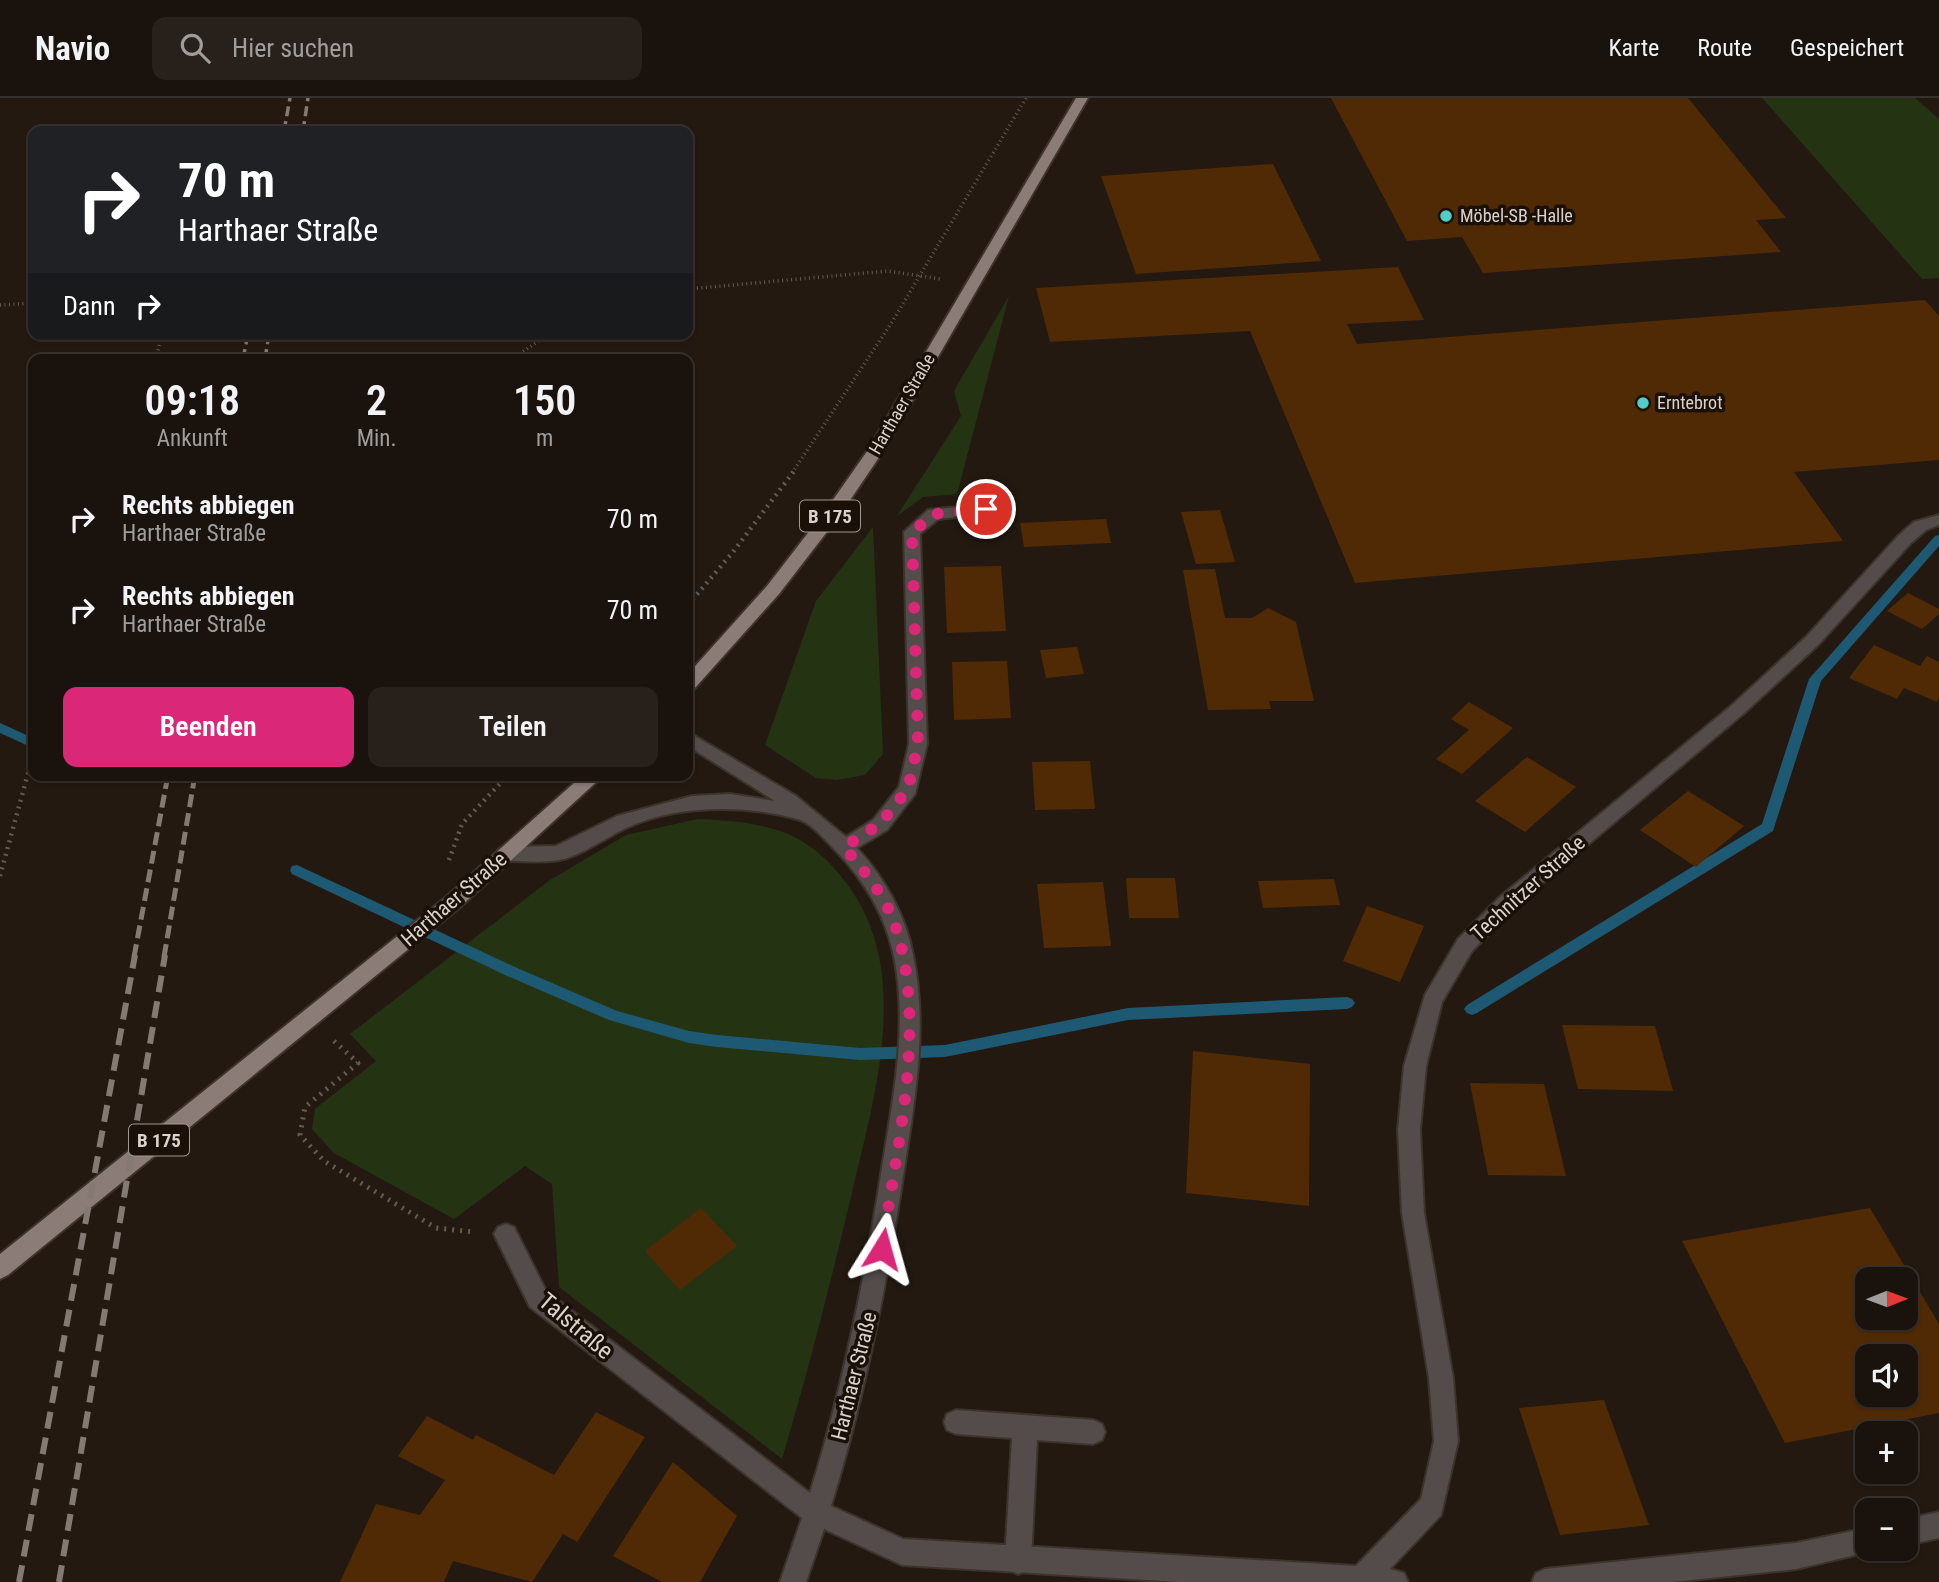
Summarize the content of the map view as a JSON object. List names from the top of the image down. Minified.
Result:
{"streets":{"main road":["Harthaer Straße","B 175"],"street":["Technitzer Straße","Talstraße"]},"crossings":[["Harthaer Straße","B 175"],["Harthaer Straße","Talstraße"],["Technitzer Straße","Talstraße"]],"places":["Möbel-SB -Halle","Erntebrot"],"north":"right","page":{"header":"Navio","search":"Hier suchen","nav":["Karte","Route","Gespeichert"],"turn":["70 m","Harthaer Straße"],"then":"Dann","eta":["09:18","Ankunft","2","Min.","150","m"],"list":[{"name":"Rechts abbiegen","note":"Harthaer Straße","value":"70 m"},{"name":"Rechts abbiegen","note":"Harthaer Straße","value":"70 m"}],"buttons":["Beenden","Teilen"],"map_buttons":["+","−"]}}
